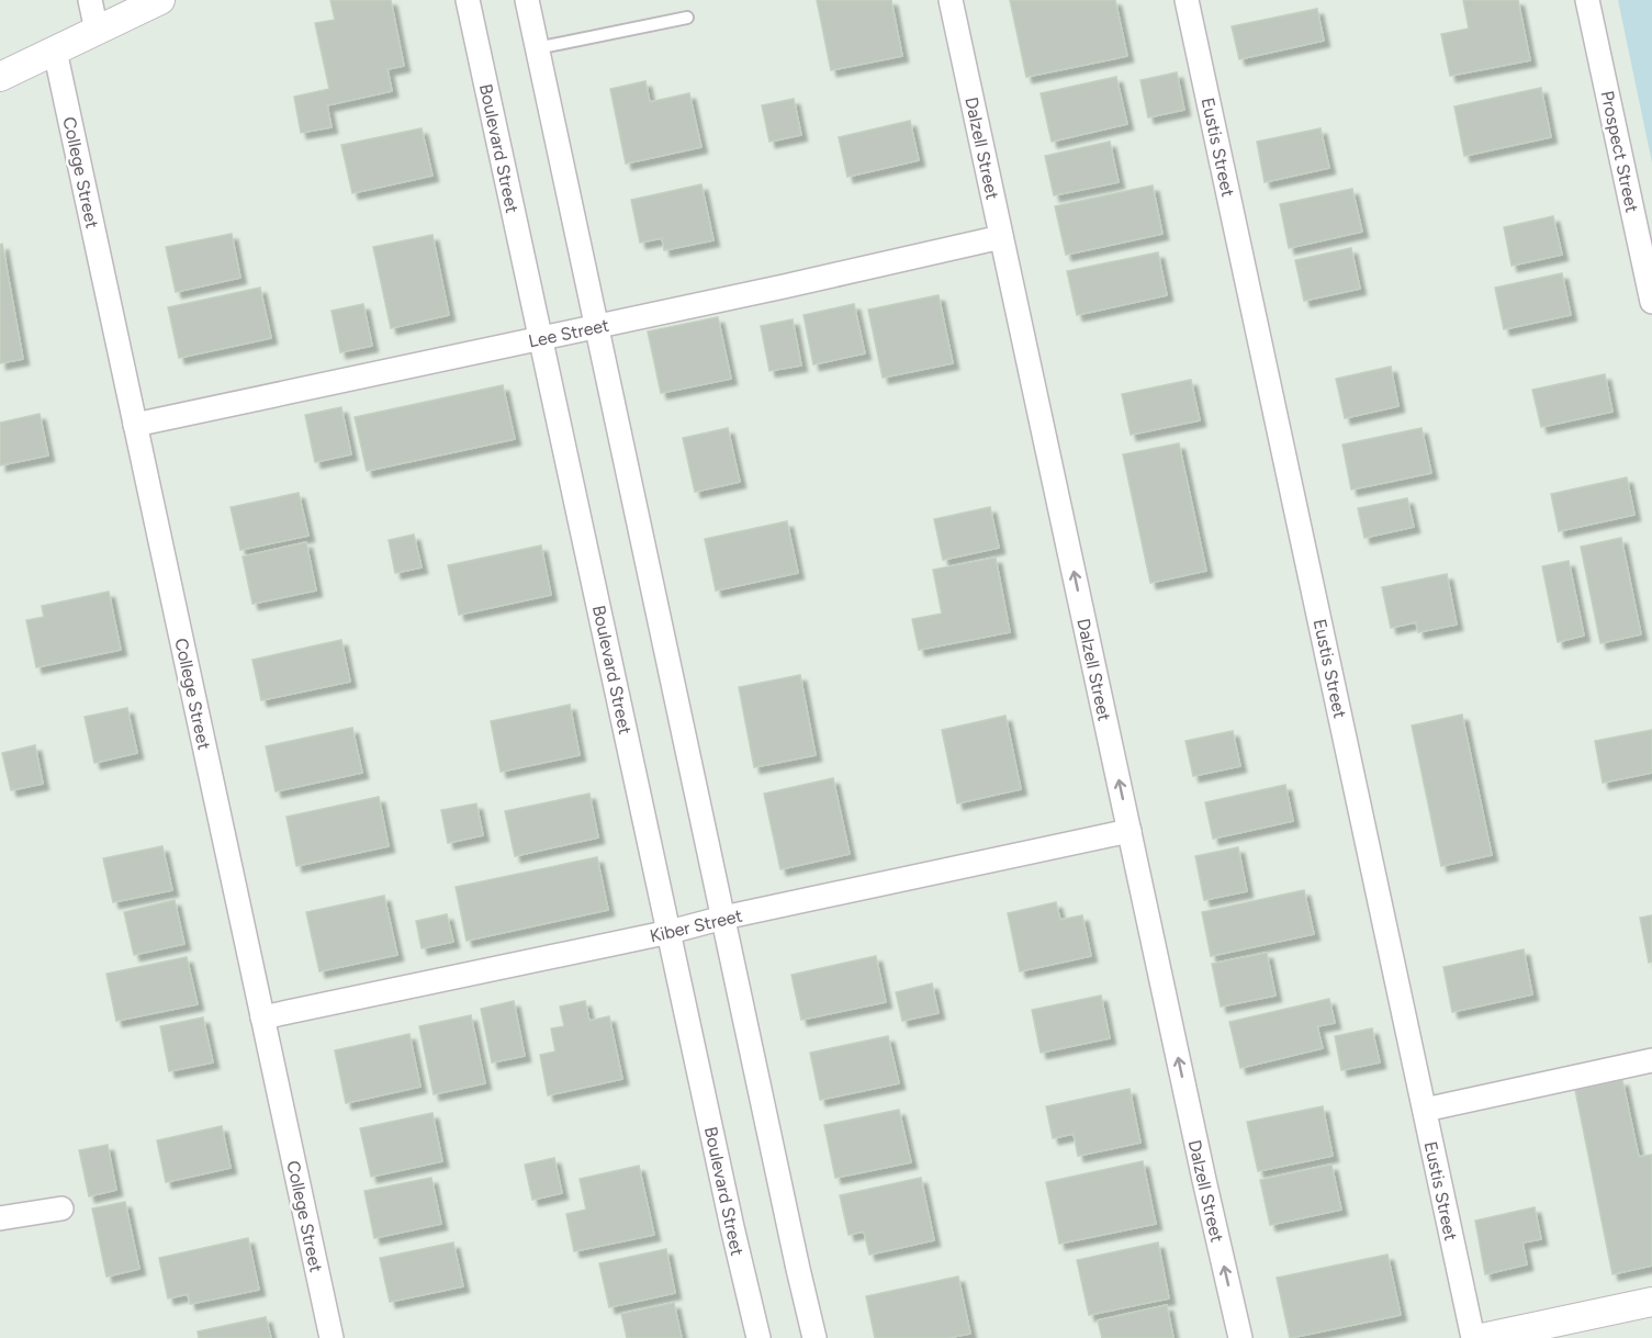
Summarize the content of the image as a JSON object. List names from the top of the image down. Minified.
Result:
{"streets":{"street":["Eustis Street","Boulevard Street","Dalzell Street","Prospect Street","College Street","Lee Street","Kiber Street"]},"crossings":[["Boulevard Street","Lee Street"],["Boulevard Street","Kiber Street"],["Dalzell Street","Lee Street"],["Dalzell Street","Kiber Street"],["College Street","Lee Street"],["College Street","Kiber Street"]],"one_way":["Dalzell Street"]}
